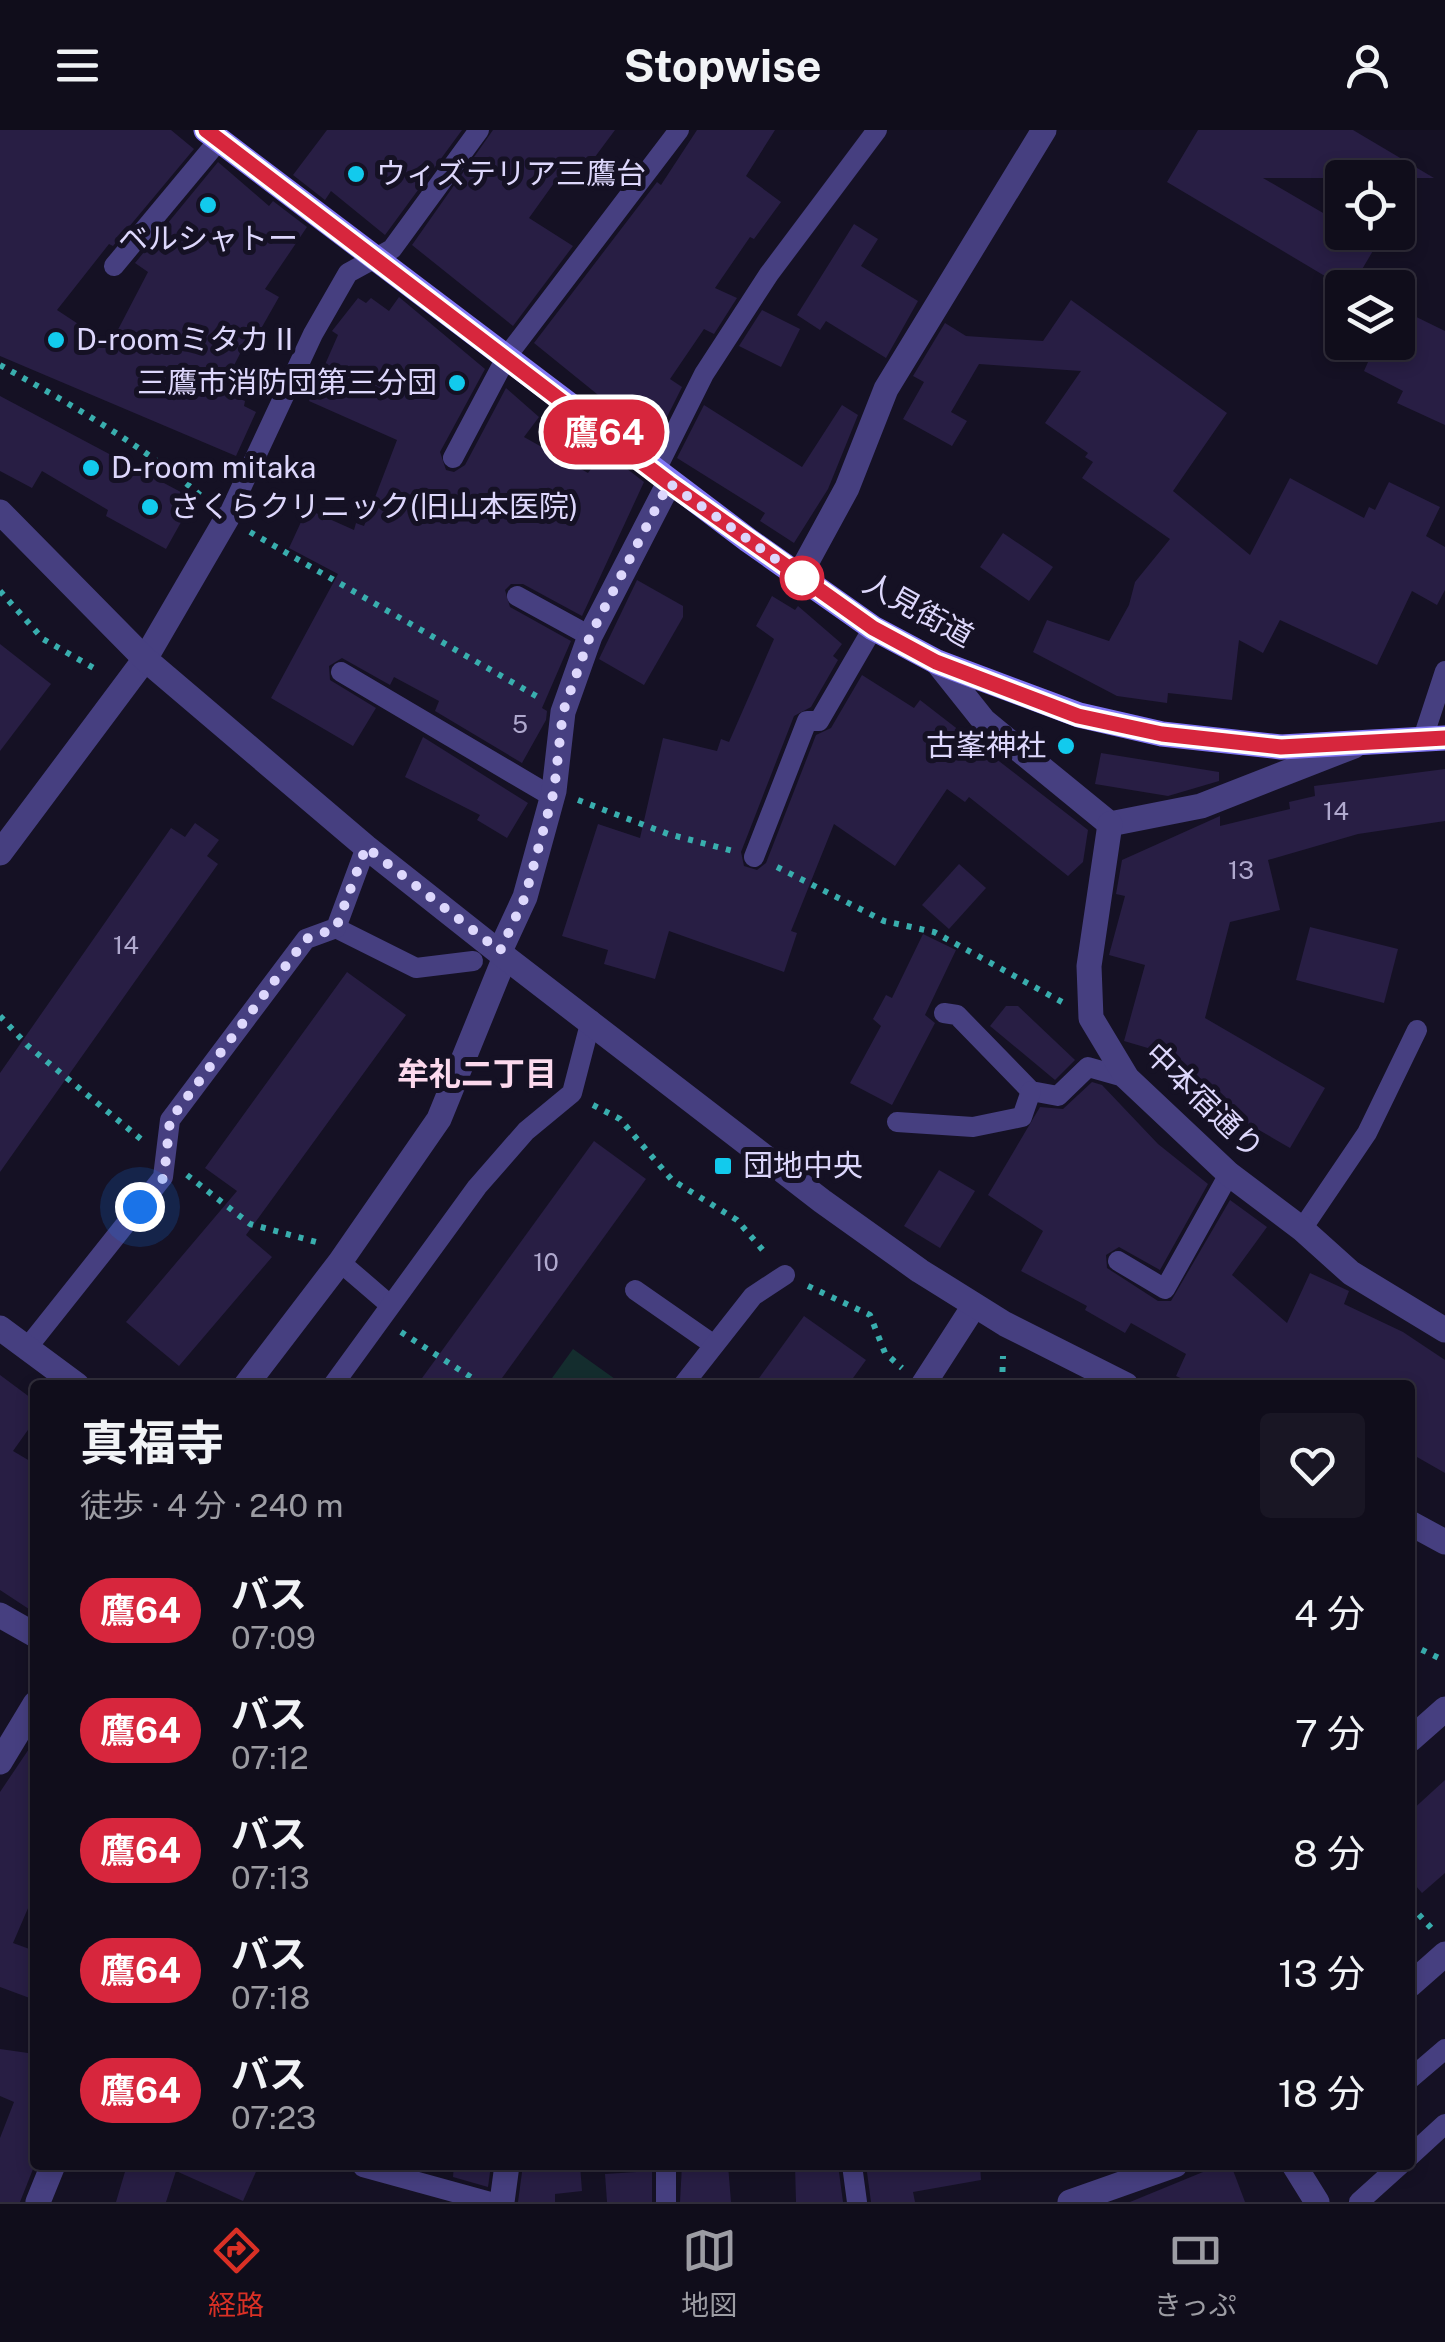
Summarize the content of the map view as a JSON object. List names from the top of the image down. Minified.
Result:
{"streets":{"main road":["人見街道"],"street":["中本宿通り"]},"districts":["牟礼二丁目"],"places":{"other":["ウィズテリア三鷹台","ベルシャトー","D-roomミタカⅡ","三鷹市消防団第三分団","D-room mitaka","さくらクリニック(旧山本医院)","古峯神社"],"transit":["団地中央"]},"lines":["bus line 鷹64"],"house_numbers":["5","14","13","14","10"],"page":{"header":"Stopwise","on_map":"鷹64","heading":["真福寺","徒歩 · 4 分 · 240 m"],"list":[{"mark":"鷹64","name":"バス","note":"07:09","value":"4 分"},{"mark":"鷹64","name":"バス","note":"07:12","value":"7 分"},{"mark":"鷹64","name":"バス","note":"07:13","value":"8 分"},{"mark":"鷹64","name":"バス","note":"07:18","value":"13 分"},{"mark":"鷹64","name":"バス","note":"07:23","value":"18 分"}],"tabs":["経路","地図","きっぷ"]}}
